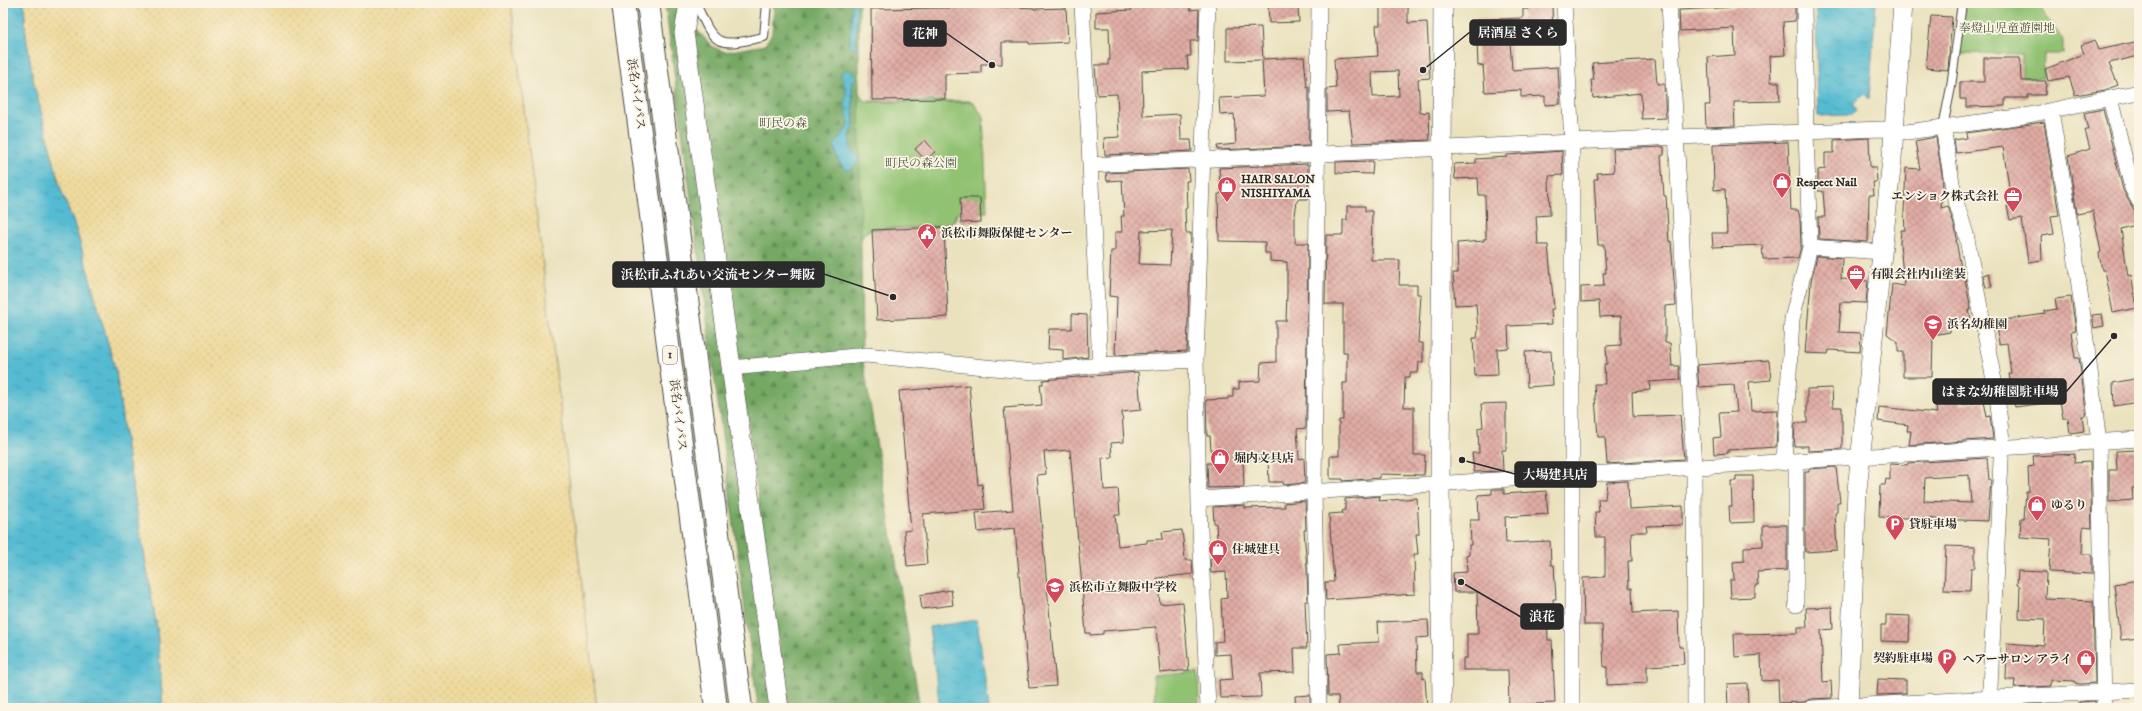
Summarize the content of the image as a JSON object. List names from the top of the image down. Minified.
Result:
{"streets":{"highway":["浜名バイパス","1"]},"parks":["奉燈山児童遊園地","町民の森","町民の森公園"],"places":{"other":["花神","居酒屋 さくら","浜松市ふれあい交流センター舞阪","はまな幼稚園駐車場","大場建具店","浪花"],"shop":["Respect Nail","HAIR SALON NISHIYAMA","堀内文具店","ゆるり","住城建具","ヘアーサロン アライ"],"office":["エンショク株式会社","有限会社内山塗装"],"public building":["浜松市舞阪保健センター"],"school or university":["浜名幼稚園","浜松市立舞阪中学校"],"parking":["貸駐車場","契約駐車場"]}}
